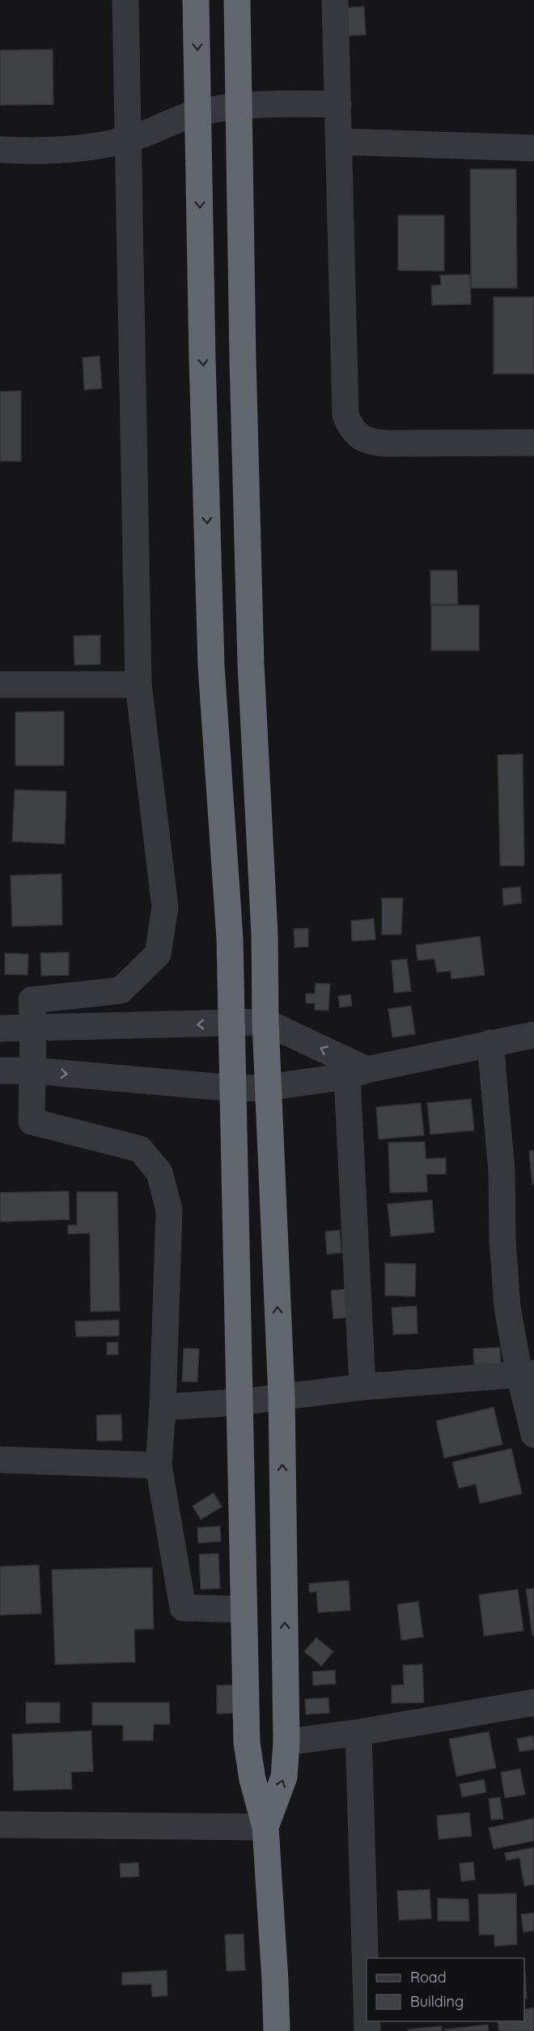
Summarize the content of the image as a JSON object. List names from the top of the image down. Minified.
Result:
{"legend":["Road","Building"]}
